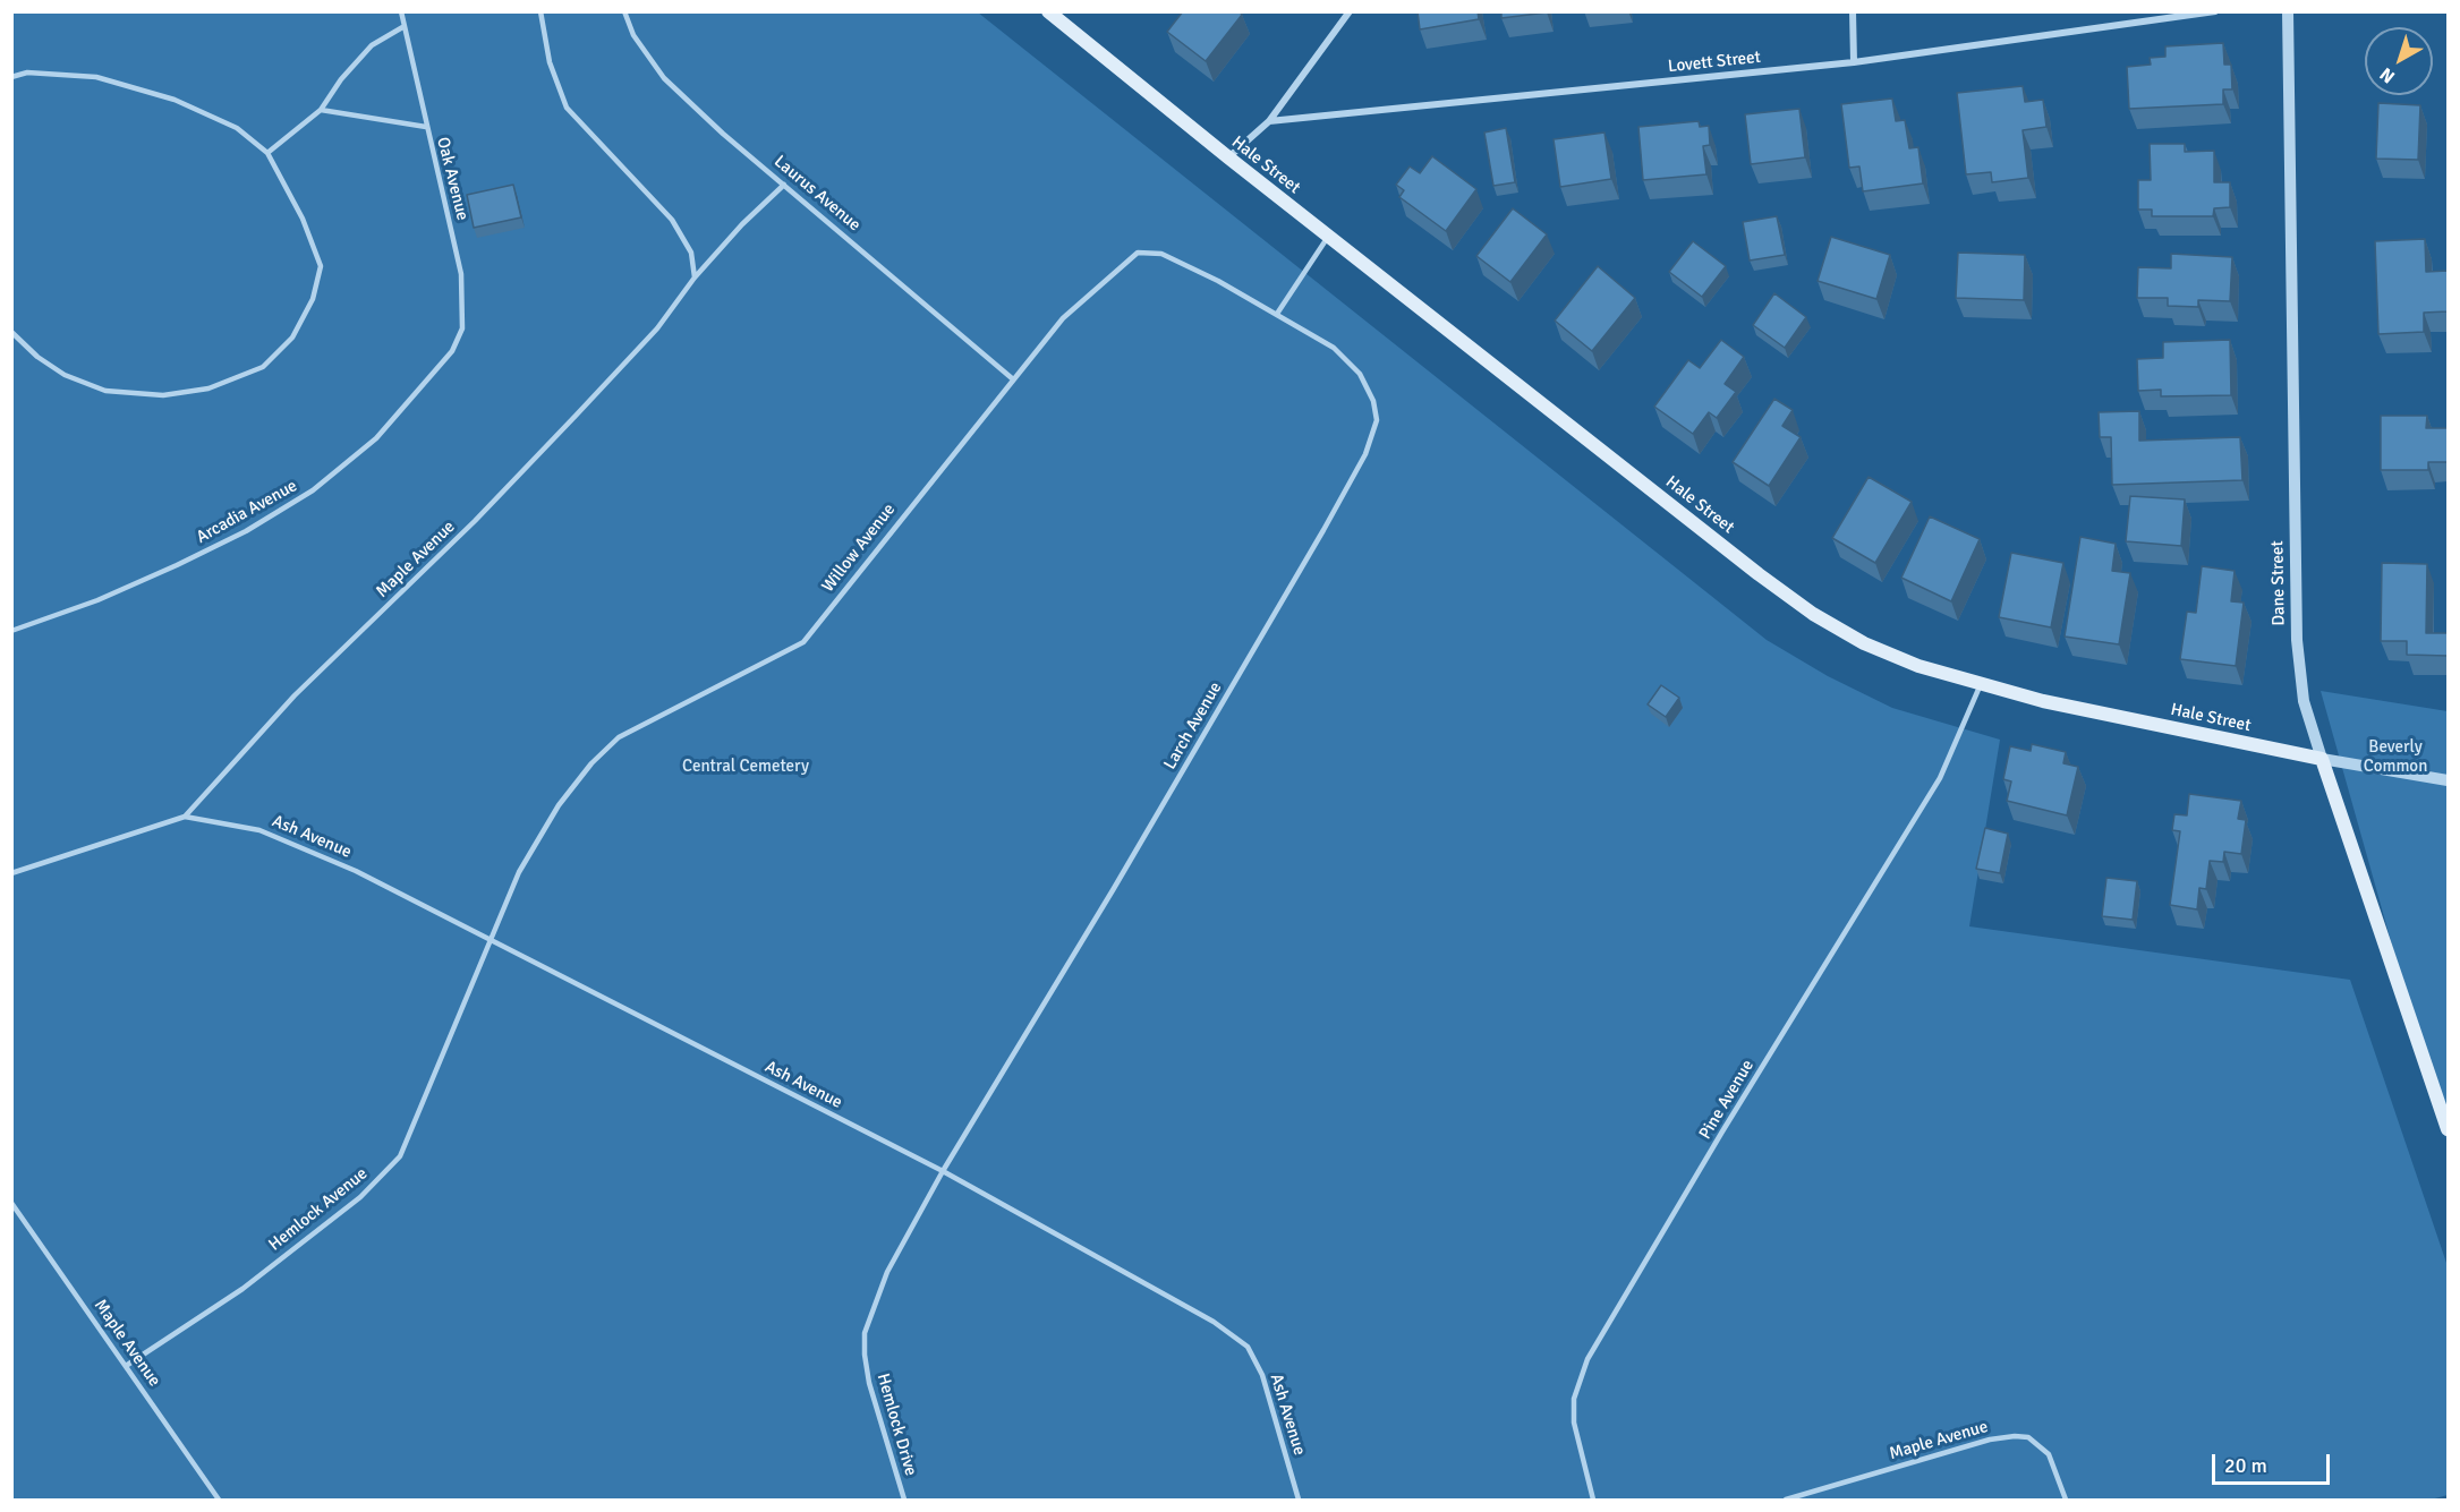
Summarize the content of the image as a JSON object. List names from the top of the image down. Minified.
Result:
{"streets":{"main road":["Hale Street","Dane Street"],"street":["Lovett Street"],"lane":["Oak Avenue","Laurus Avenue","Arcadia Avenue","Willow Avenue","Maple Avenue","Larch Avenue","Ash Avenue","Pine Avenue","Hemlock Avenue","Hemlock Drive"]},"crossings":[["Hale Street","Dane Street"],["Hale Street","Pine Avenue"],["Oak Avenue","Arcadia Avenue"],["Laurus Avenue","Willow Avenue"],["Laurus Avenue","Maple Avenue"],["Willow Avenue","Larch Avenue"],["Willow Avenue","Ash Avenue"],["Willow Avenue","Hemlock Avenue"],["Maple Avenue","Ash Avenue"],["Maple Avenue","Hemlock Avenue"],["Larch Avenue","Ash Avenue"],["Larch Avenue","Hemlock Drive"],["Ash Avenue","Hemlock Avenue"],["Ash Avenue","Hemlock Drive"]],"parks":["Beverly Common","Central Cemetery"],"scale_bar":"20 m","north":"bottom left"}
